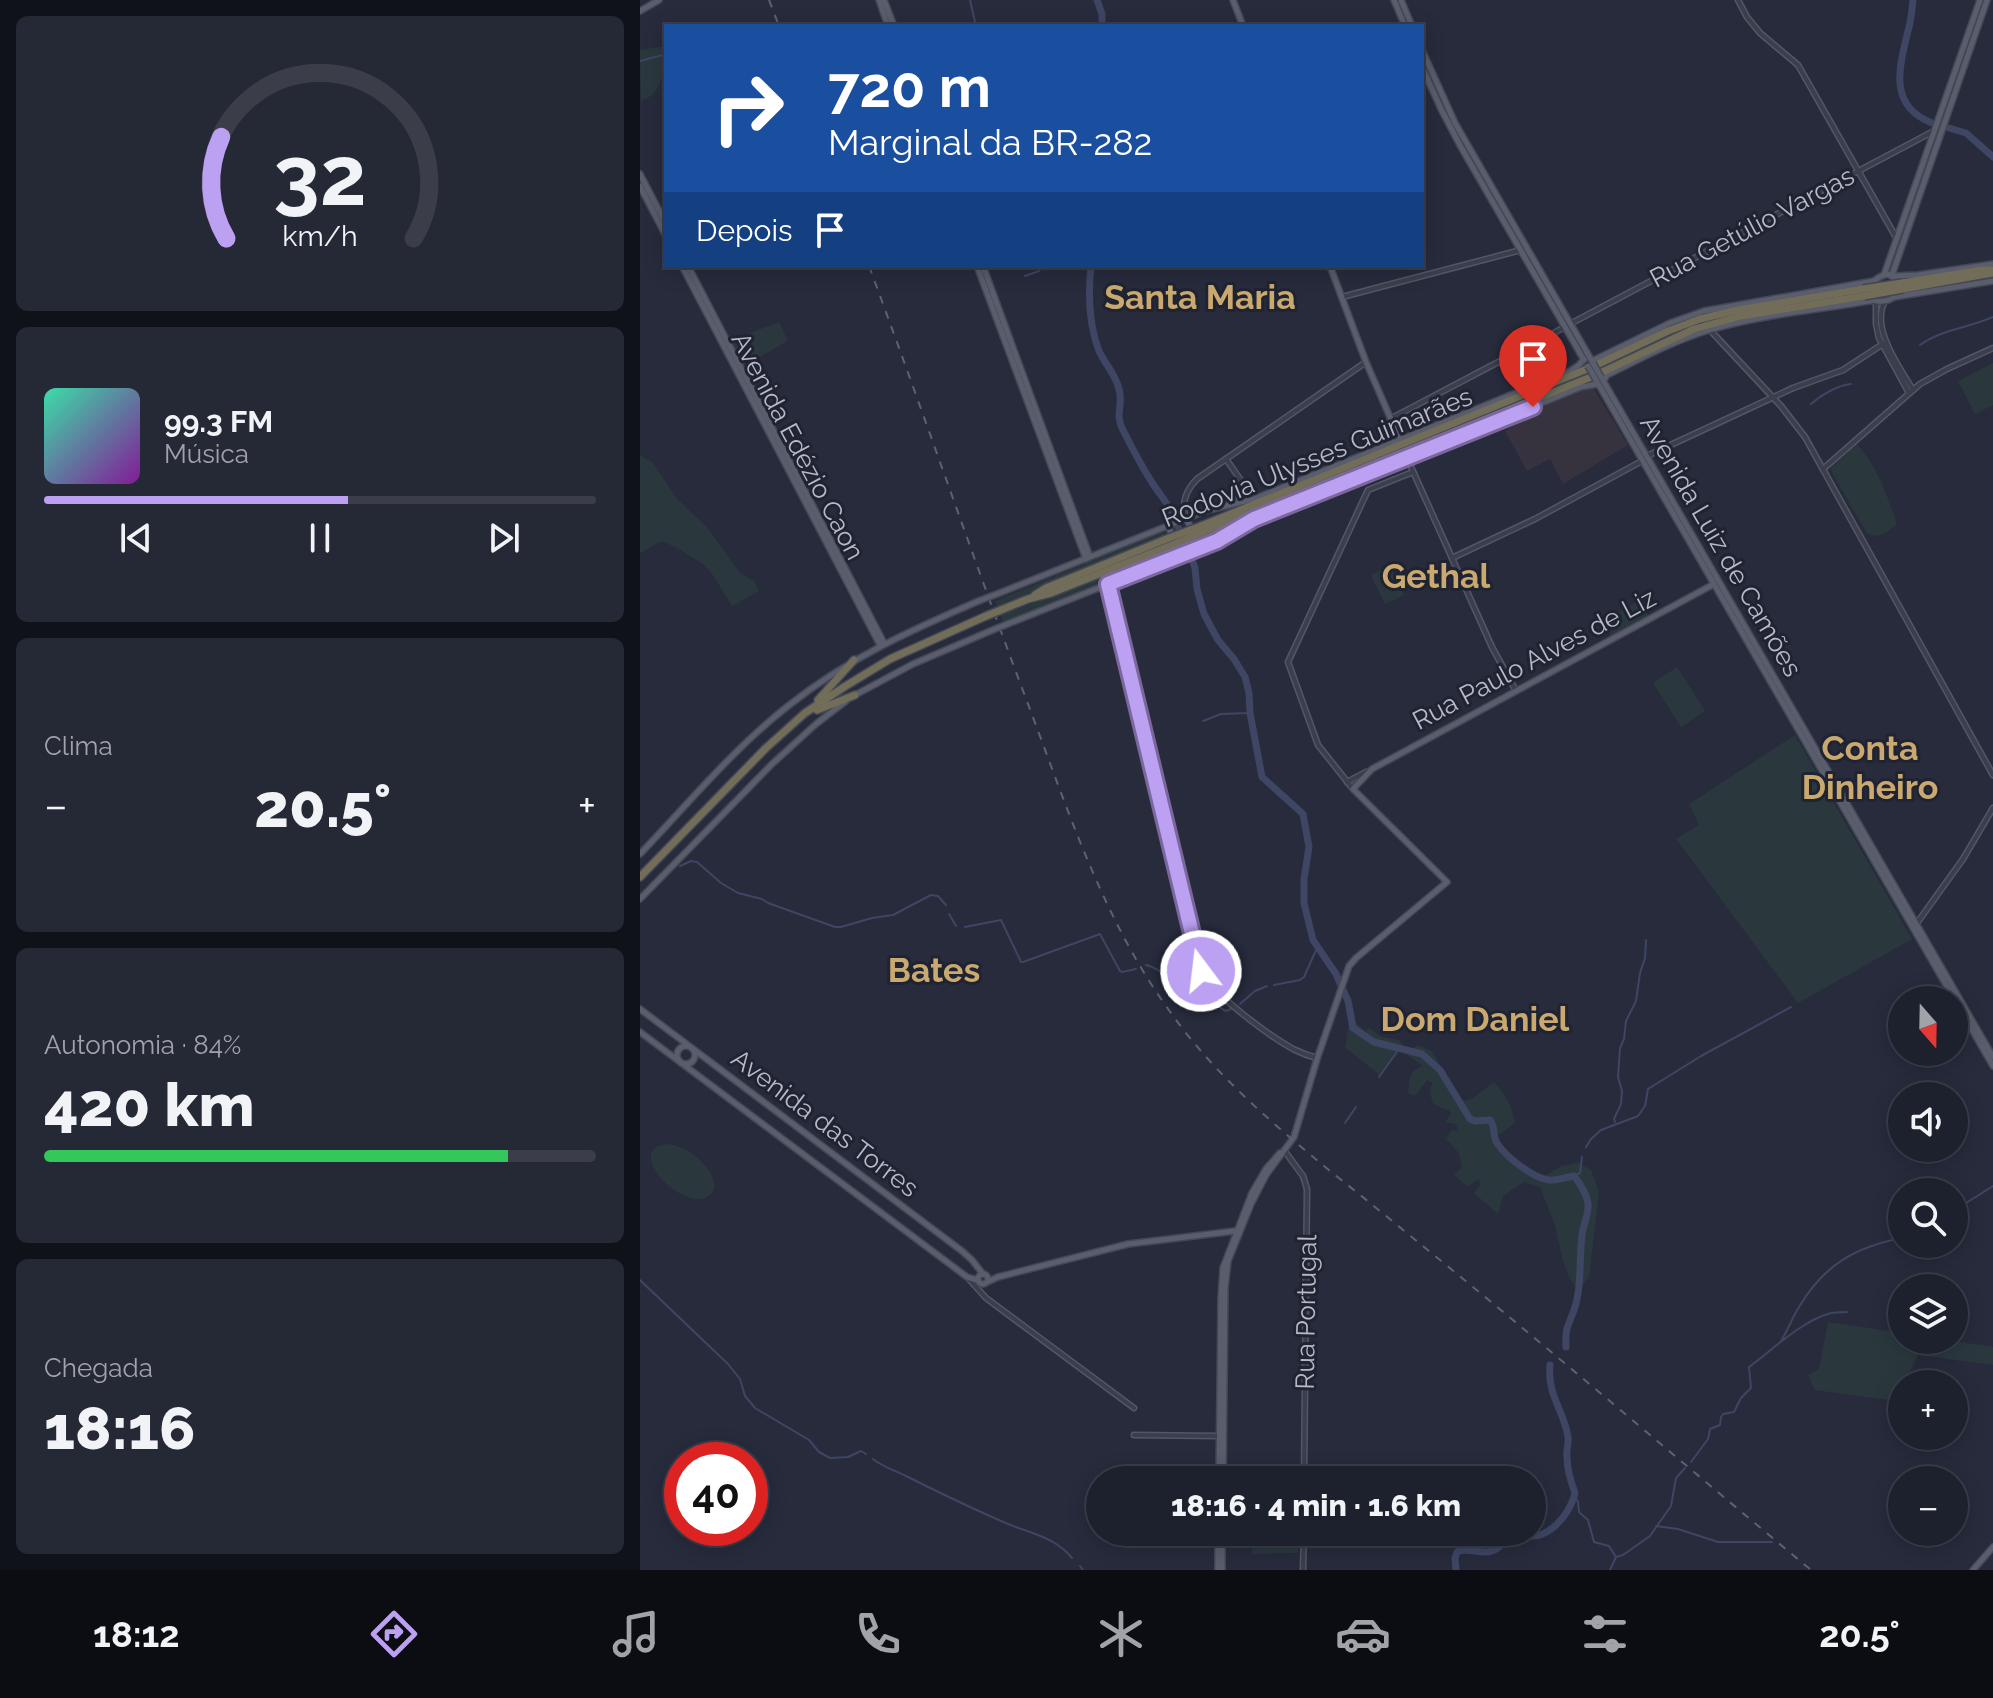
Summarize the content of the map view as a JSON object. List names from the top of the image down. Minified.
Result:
{"streets":{"highway":["Rodovia Ulysses Guimarães"],"main road":["Avenida Edézio Caon","Avenida Luiz de Camões","Rua Paulo Alves de Liz","Avenida das Torres"],"street":["Rua Getúlio Vargas","Rua Portugal"]},"crossings":[["Rua Getúlio Vargas","Avenida Luiz de Camões"],["Avenida Luiz de Camões","Rua Paulo Alves de Liz"]],"districts":["Santa Maria","Gethal","Conta Dinheiro","Bates","Dom Daniel"],"north":"bottom","page":{"turn":["720 m","Marginal da BR-282"],"then":"Depois","song":["99.3 FM","Música"],"tile":["Clima",["Autonomia · 84%","420 km"],["Chegada","18:16"]],"heat":["−","20.5°","+"],"map_buttons":["+","−"],"limit":"40","trip":"18:16 · 4 min · 1.6 km","tabs":["18:12","20.5°"],"gauge":["32","km/h"]}}
